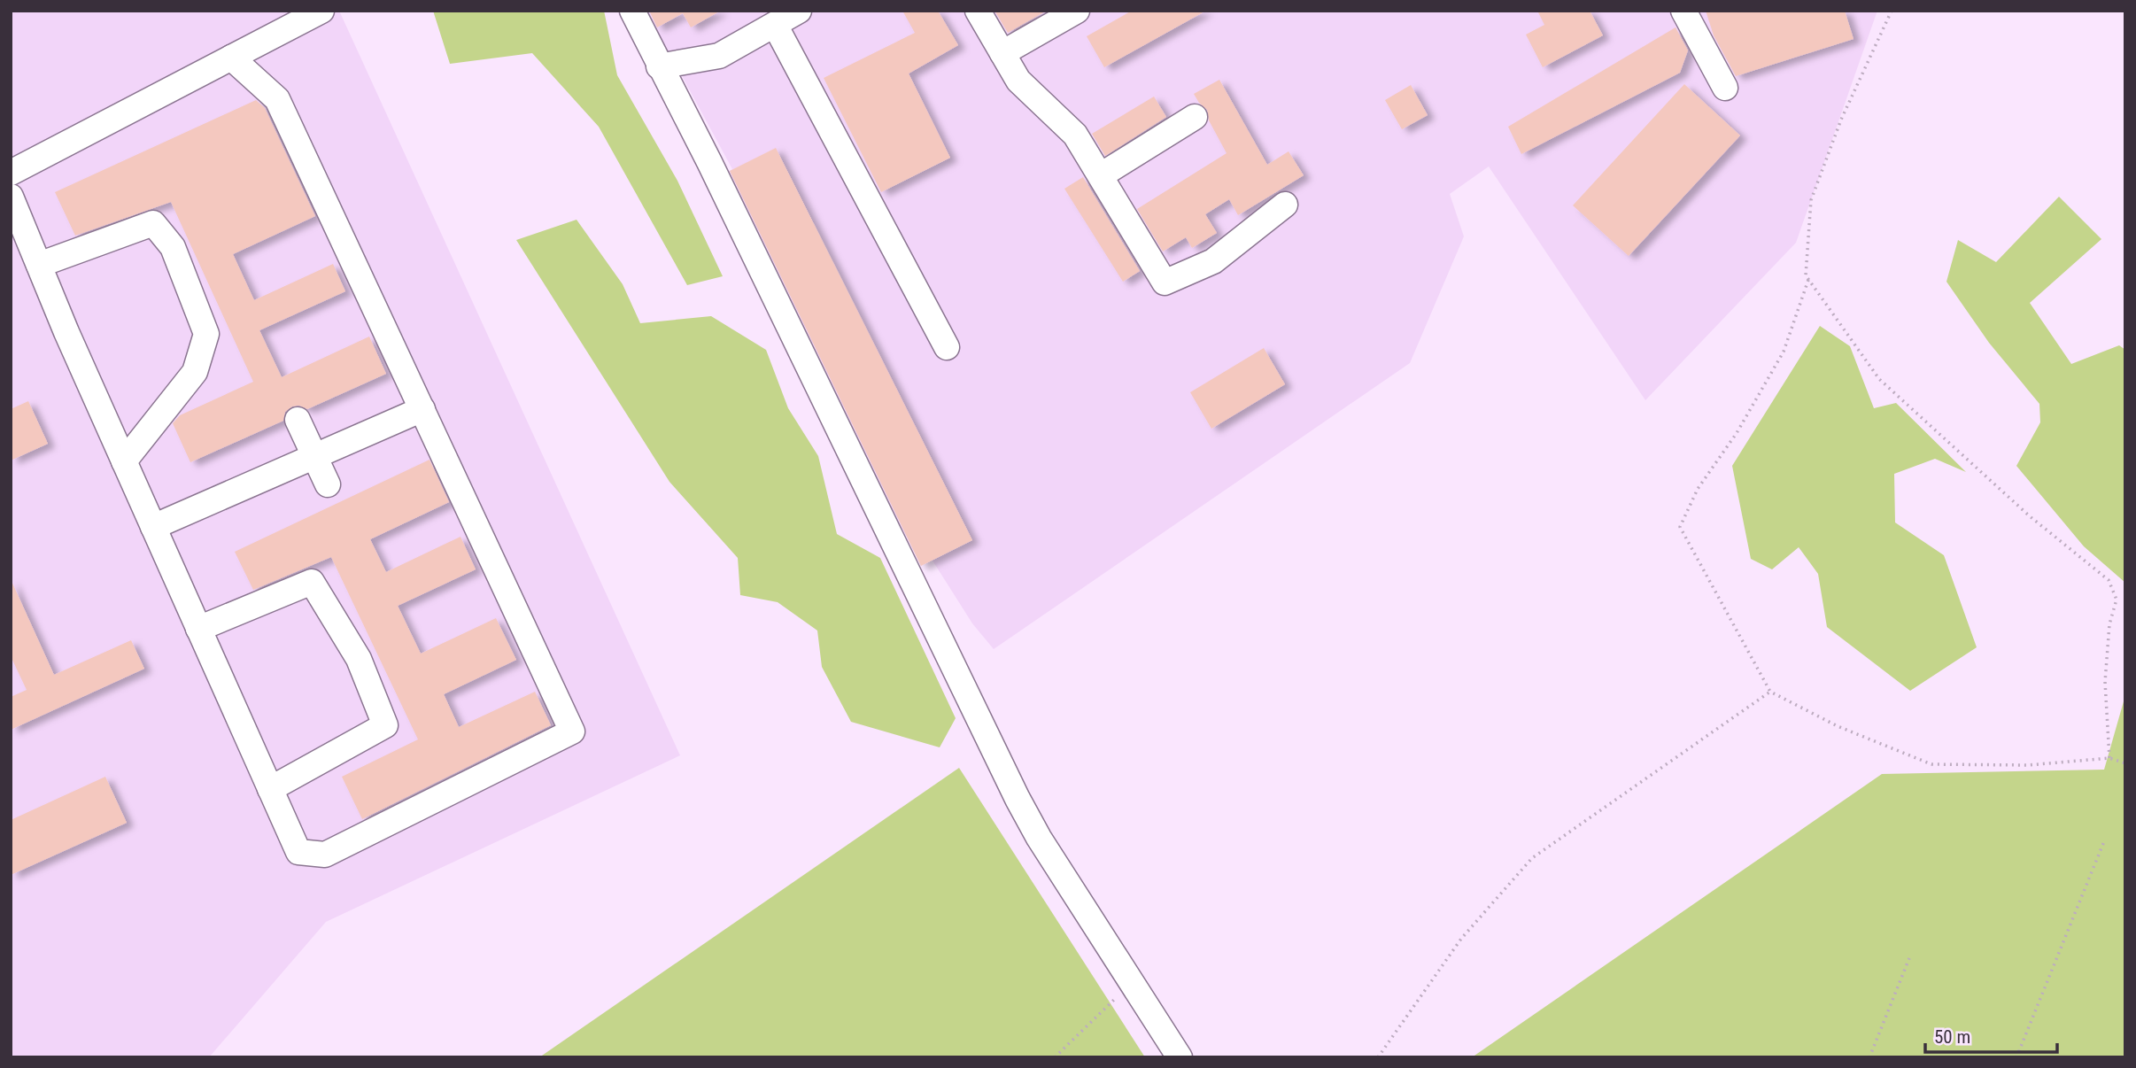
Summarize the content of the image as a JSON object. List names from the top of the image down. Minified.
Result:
{"scale_bar":"50 m"}
